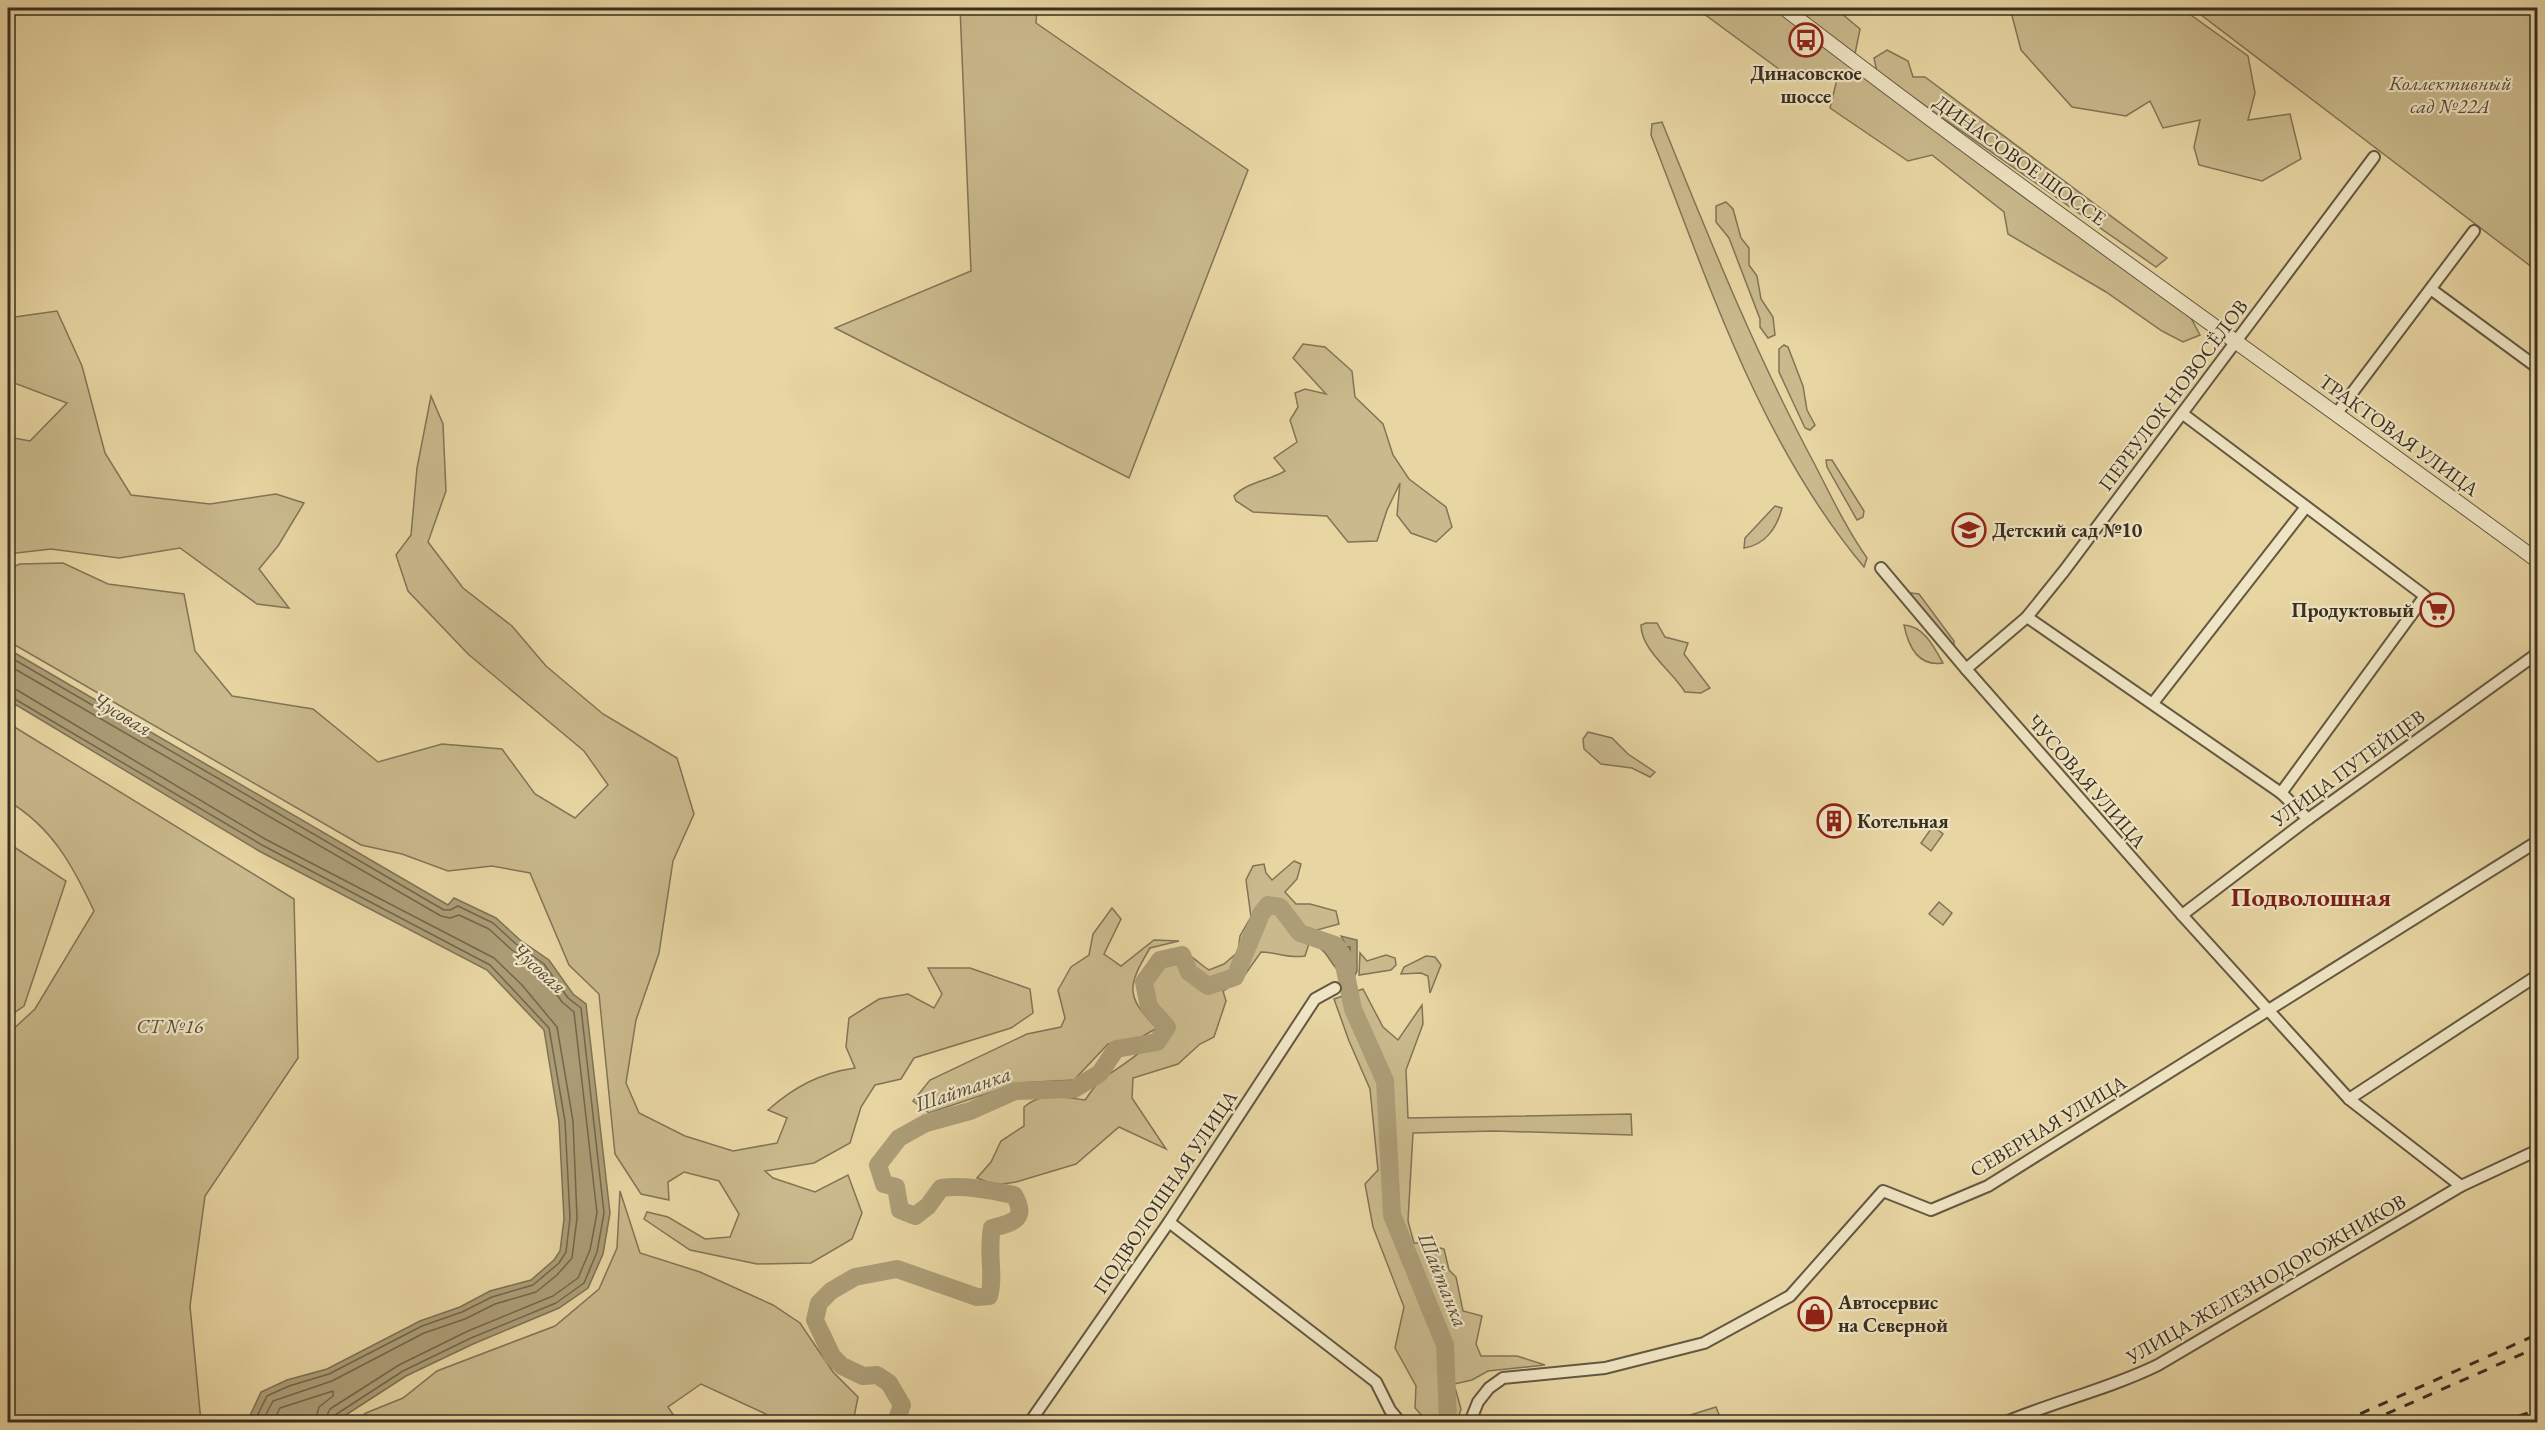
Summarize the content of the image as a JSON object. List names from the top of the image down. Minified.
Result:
{"streets":{"street":["ДИНАСОВОЕ ШОССЕ","ПЕРЕУЛОК НОВОСЁЛОВ","ТРАКТОВАЯ УЛИЦА","УЛИЦА ПУТЕЙЦЕВ","ЧУСОВАЯ УЛИЦА","СЕВЕРНАЯ УЛИЦА","ПОДВОЛОШНАЯ УЛИЦА","УЛИЦА ЖЕЛЕЗНОДОРОЖНИКОВ"]},"crossings":[["ДИНАСОВОЕ ШОССЕ","ПЕРЕУЛОК НОВОСЁЛОВ"],["ДИНАСОВОЕ ШОССЕ","ТРАКТОВАЯ УЛИЦА"],["ПЕРЕУЛОК НОВОСЁЛОВ","ТРАКТОВАЯ УЛИЦА"],["ПЕРЕУЛОК НОВОСЁЛОВ","ЧУСОВАЯ УЛИЦА"],["УЛИЦА ПУТЕЙЦЕВ","ЧУСОВАЯ УЛИЦА"],["ЧУСОВАЯ УЛИЦА","СЕВЕРНАЯ УЛИЦА"],["ЧУСОВАЯ УЛИЦА","УЛИЦА ЖЕЛЕЗНОДОРОЖНИКОВ"]],"districts":["Подволошная"],"water":["Чусовая","Шайтанка"],"parks":["Коллективный сад №22А","СТ №16"],"places":{"bus stop":["Динасовское шоссе"],"school or university":["Детский сад №10"],"supermarket":["Продуктовый"],"building":["Котельная"],"shop":["Автосервис на Северной"]}}
